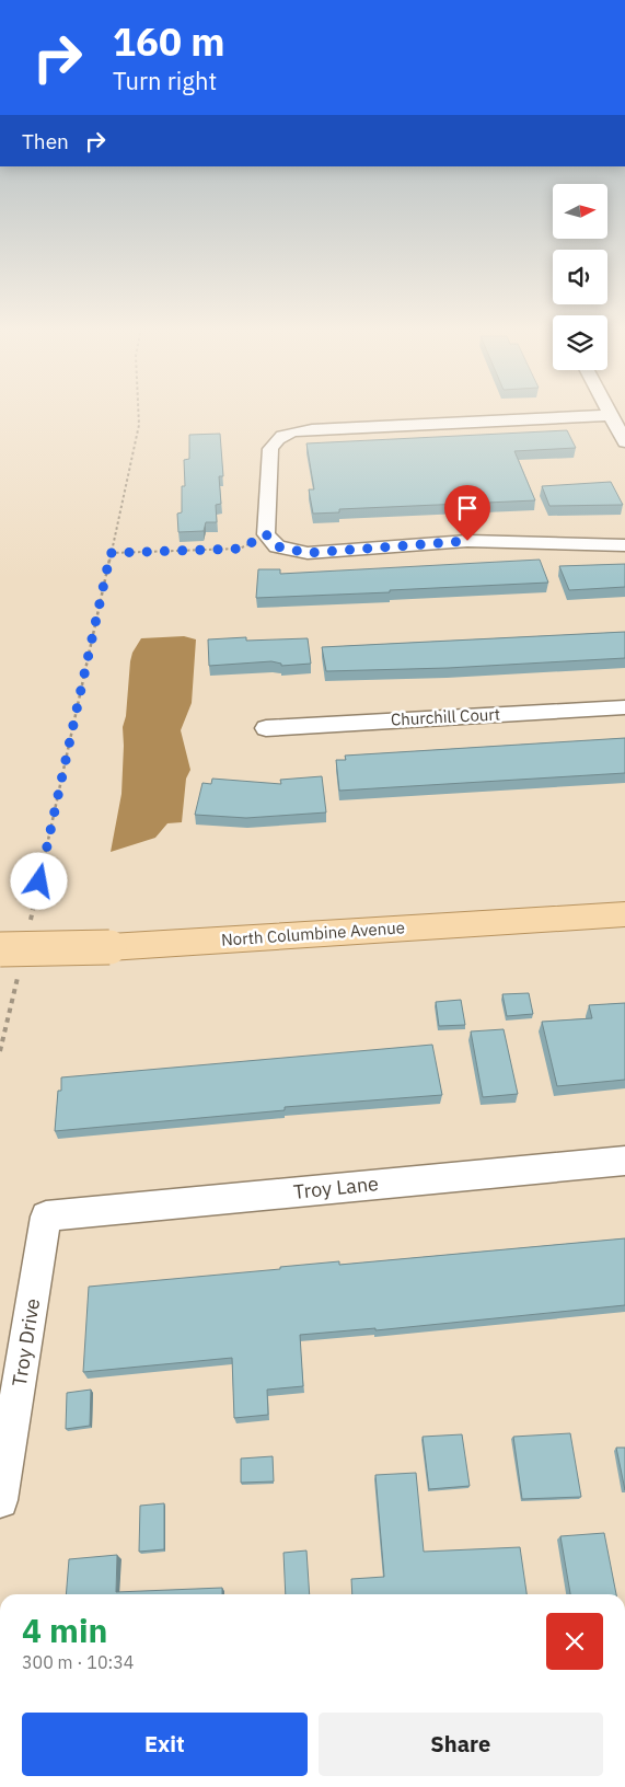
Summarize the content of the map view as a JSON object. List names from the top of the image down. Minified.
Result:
{"streets":{"main road":["North Columbine Avenue"],"street":["Churchill Court","Troy Lane","Troy Drive"]},"crossings":[["Troy Lane","Troy Drive"]],"north":"right","page":{"turn":["160 m","Turn right"],"then":"Then","heading":["4 min","300 m · 10:34"],"buttons":["Exit","Share"]}}
